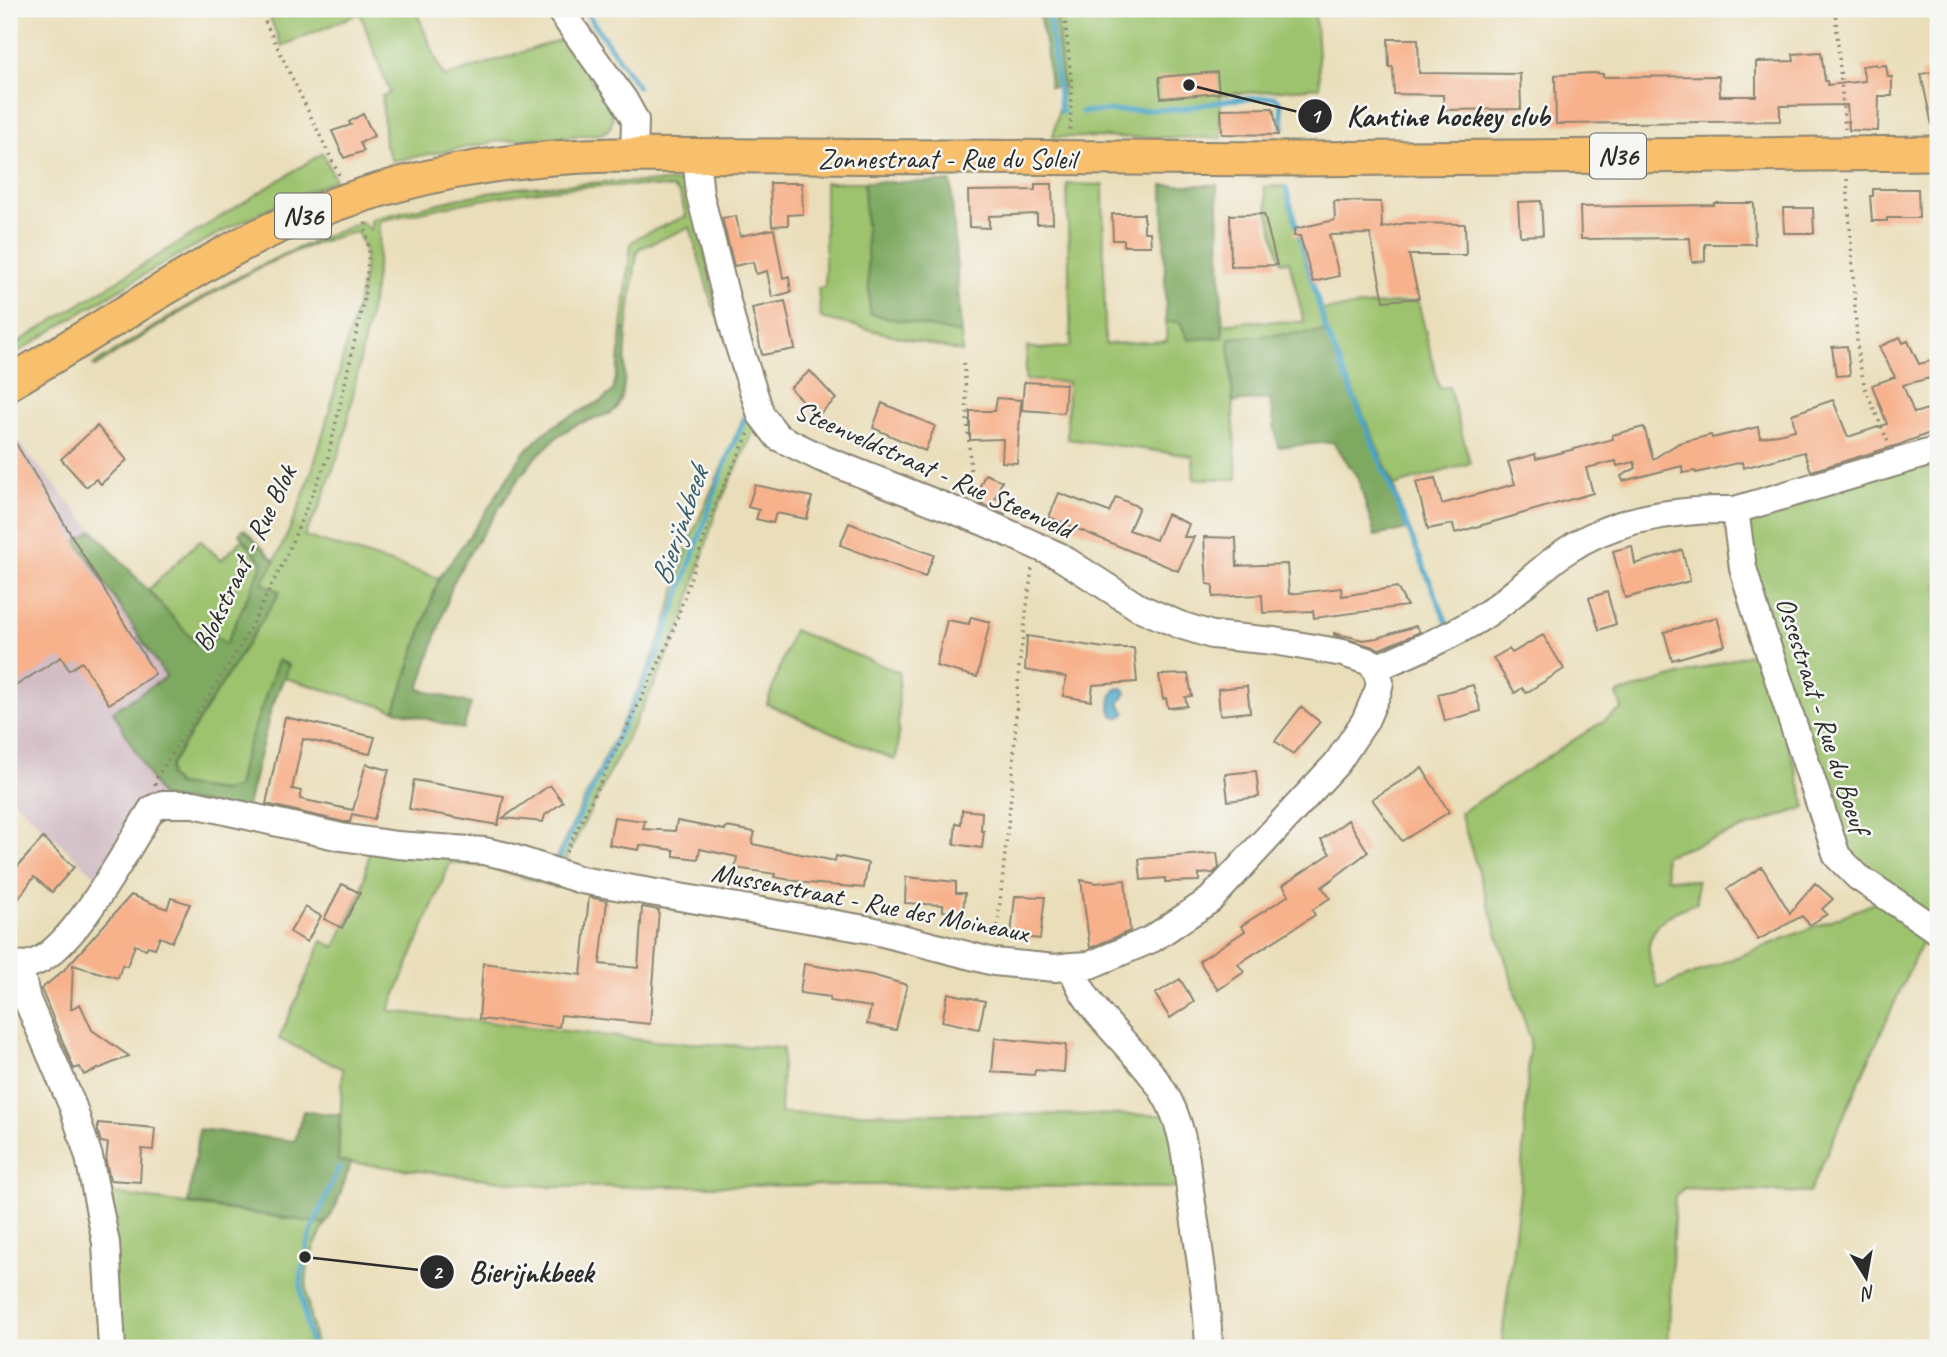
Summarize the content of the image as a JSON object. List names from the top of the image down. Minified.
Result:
{"streets":{"main road":["N36","Zonnestraat - Rue du Soleil"],"street":["Steenveldstraat - Rue Steenveld","Ossestraat - Rue du Boeuf","Mussenstraat - Rue des Moineaux"],"path":["Blokstraat - Rue Blok"]},"crossings":[["Zonnestraat - Rue du Soleil","Steenveldstraat - Rue Steenveld"],["Zonnestraat - Rue du Soleil","Blokstraat - Rue Blok"],["Steenveldstraat - Rue Steenveld","Mussenstraat - Rue des Moineaux"],["Blokstraat - Rue Blok","Mussenstraat - Rue des Moineaux"]],"water":["Bierijnkbeek"],"places":["Kantine hockey club","Bierijnkbeek"],"north":"bottom"}
